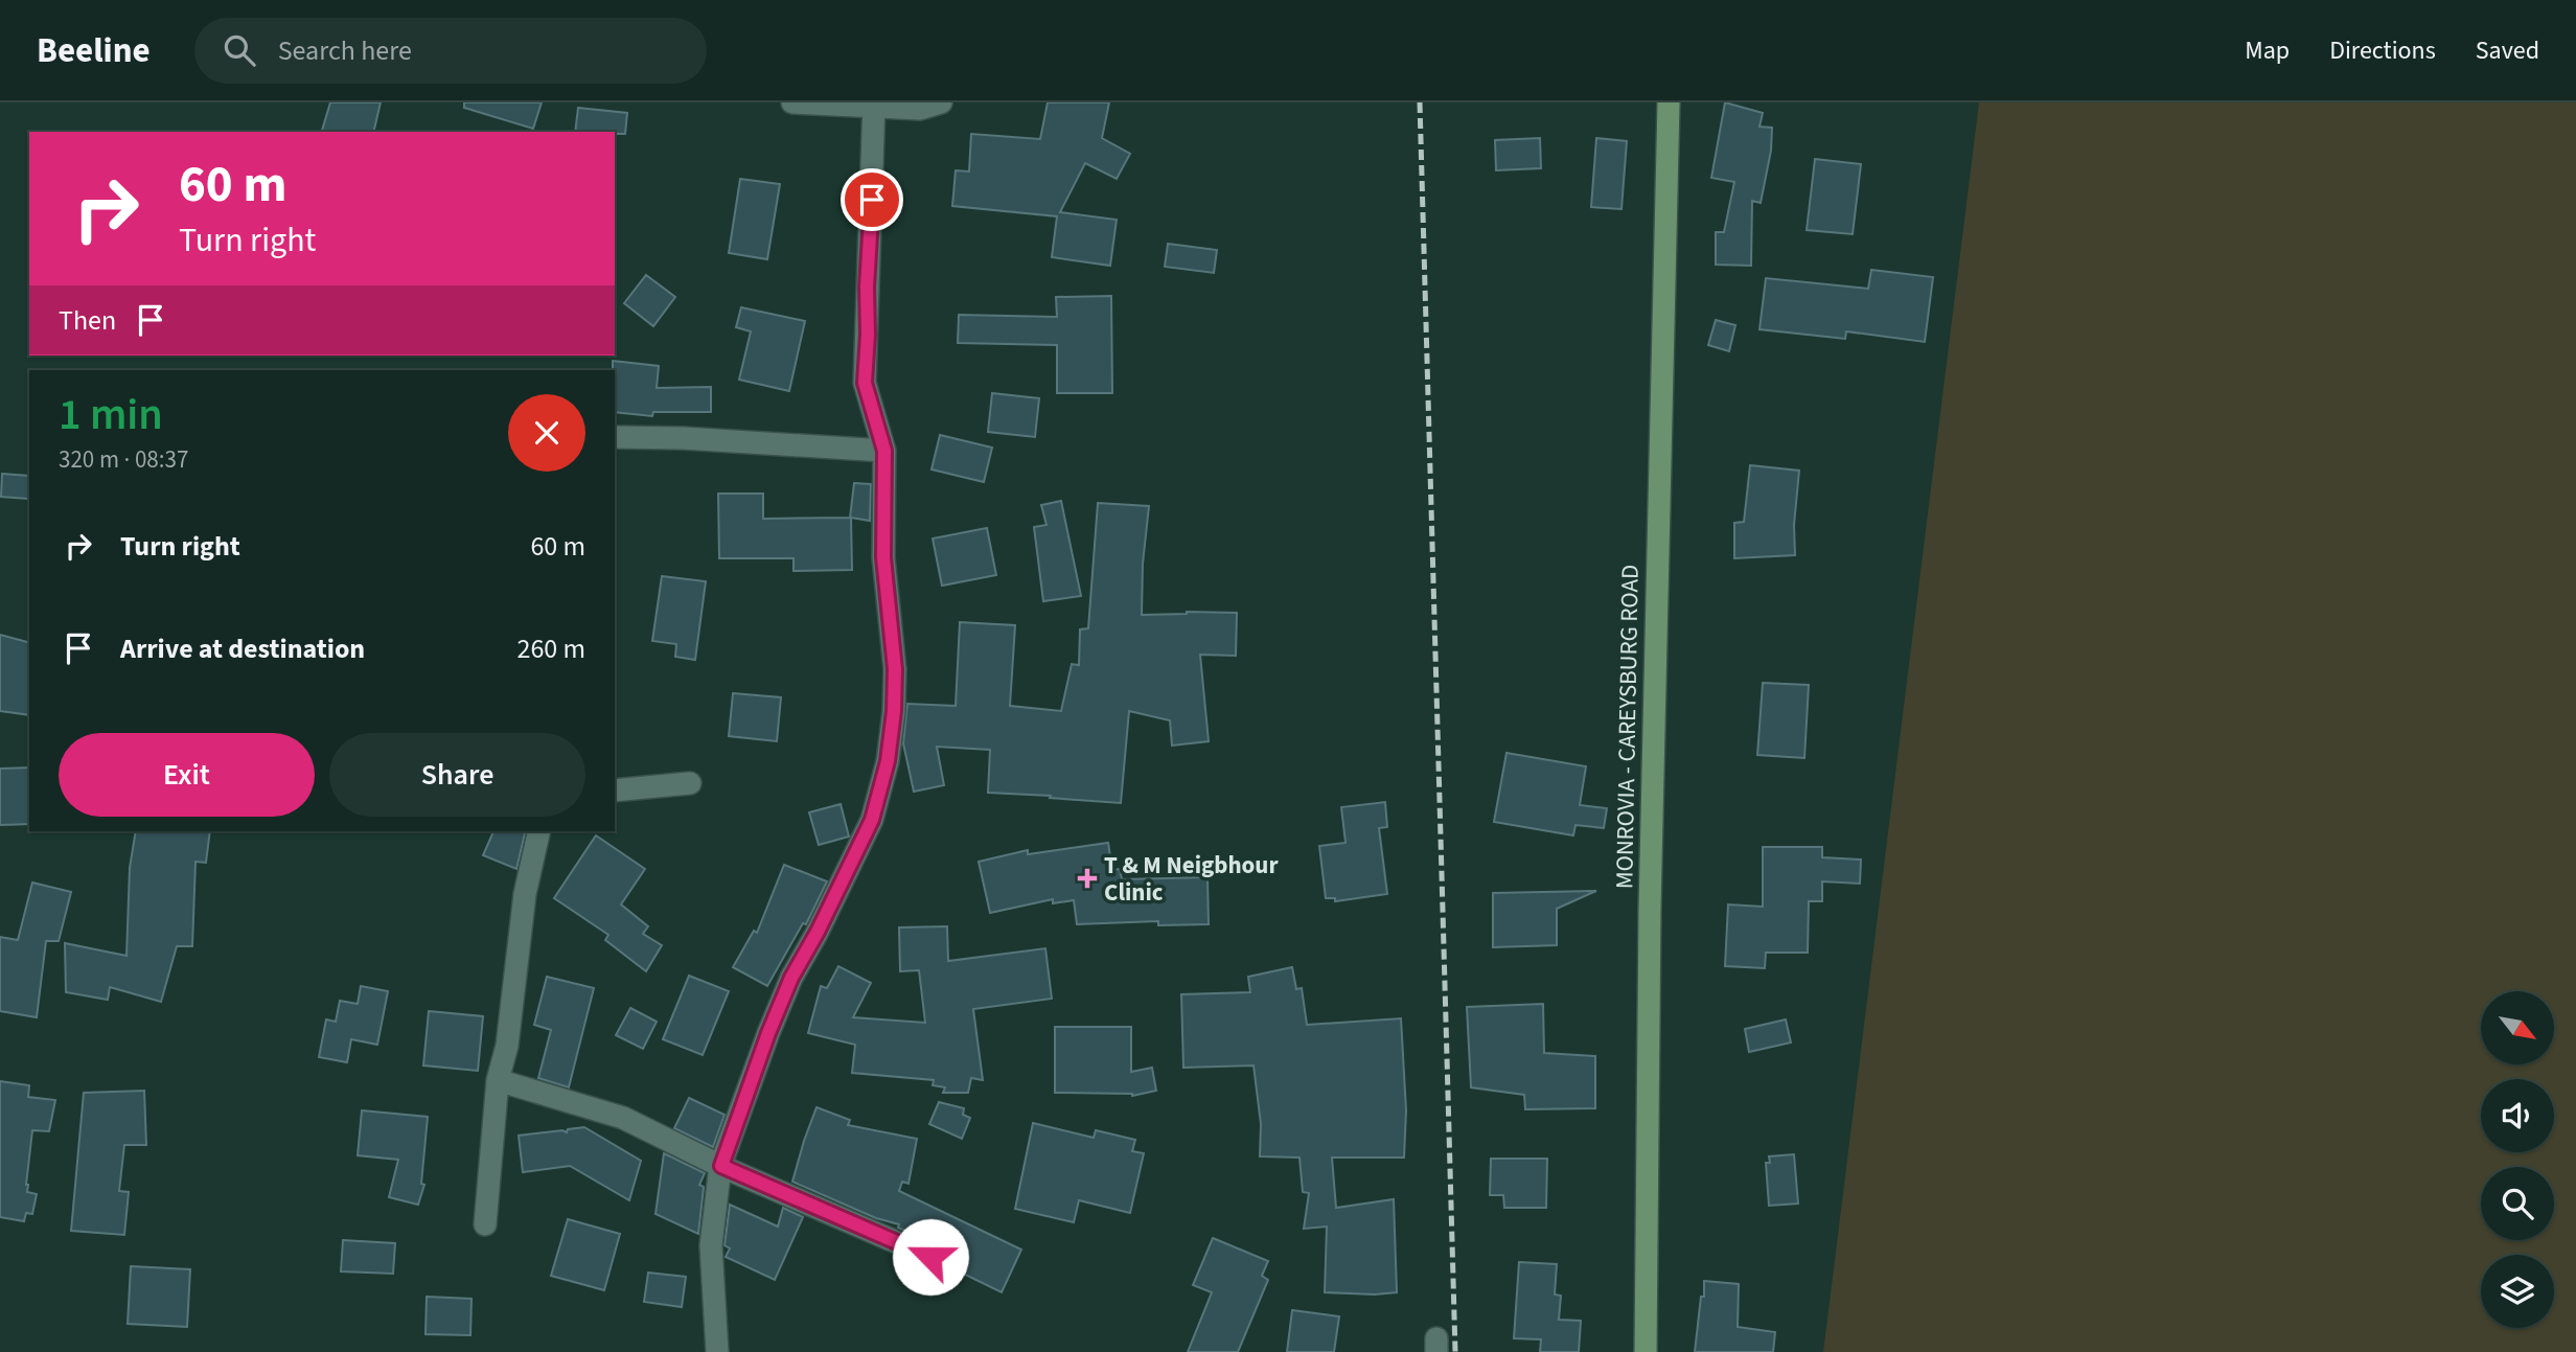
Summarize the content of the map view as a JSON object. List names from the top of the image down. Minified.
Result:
{"streets":{"main road":["MONROVIA - CAREYSBURG ROAD"]},"places":{"health":["T & M Neigbhour Clinic"]},"north":"bottom right","page":{"header":"Beeline","search":"Search here","nav":["Map","Directions","Saved"],"turn":["60 m","Turn right"],"then":"Then","heading":["1 min","320 m · 08:37"],"list":[{"name":"Turn right","value":"60 m"},{"name":"Arrive at destination","value":"260 m"}],"buttons":["Exit","Share"]}}
